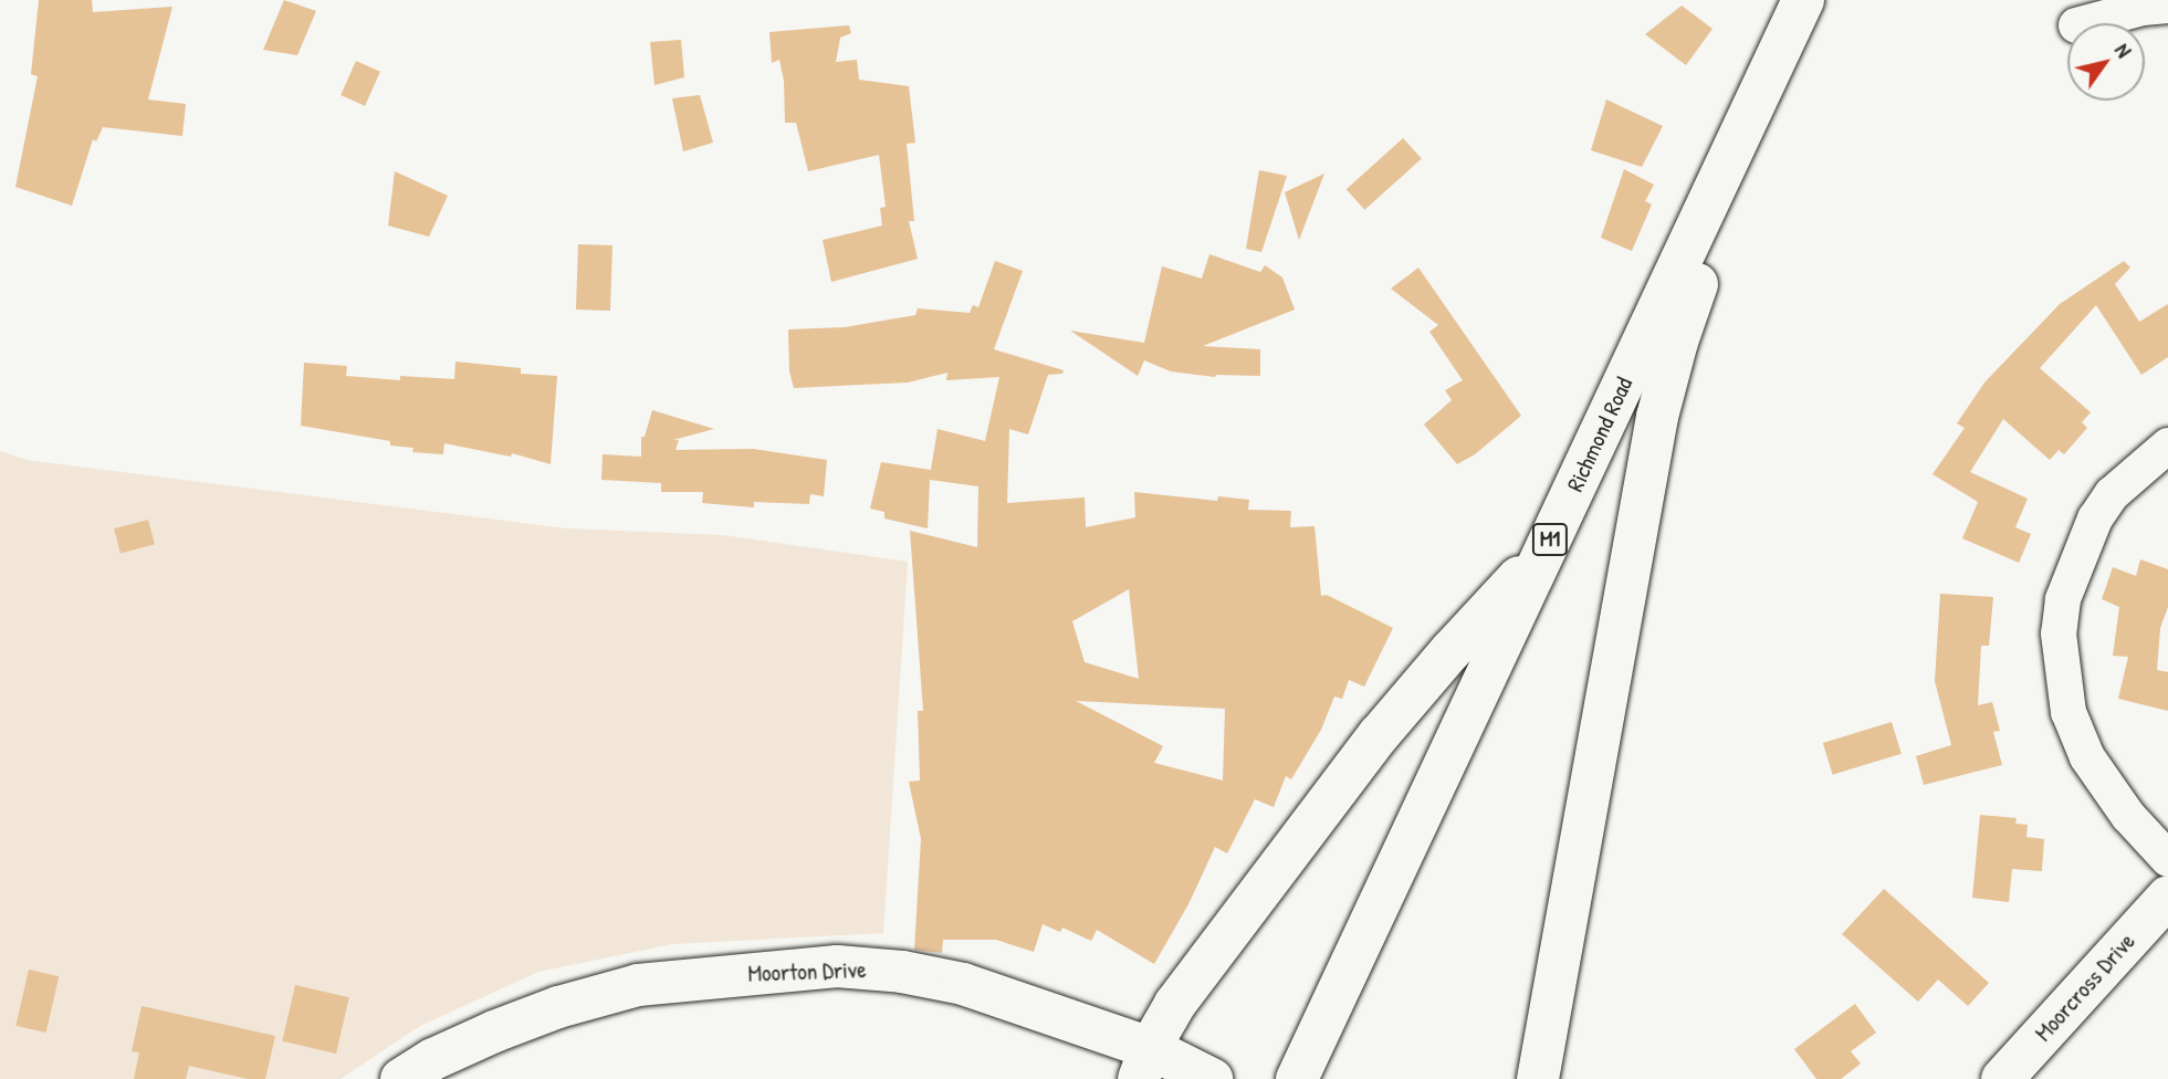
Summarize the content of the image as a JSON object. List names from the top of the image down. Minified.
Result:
{"streets":{"main road":["Richmond Road","M1","Moorton Drive","Moorcross Drive"]},"north":"top right"}
